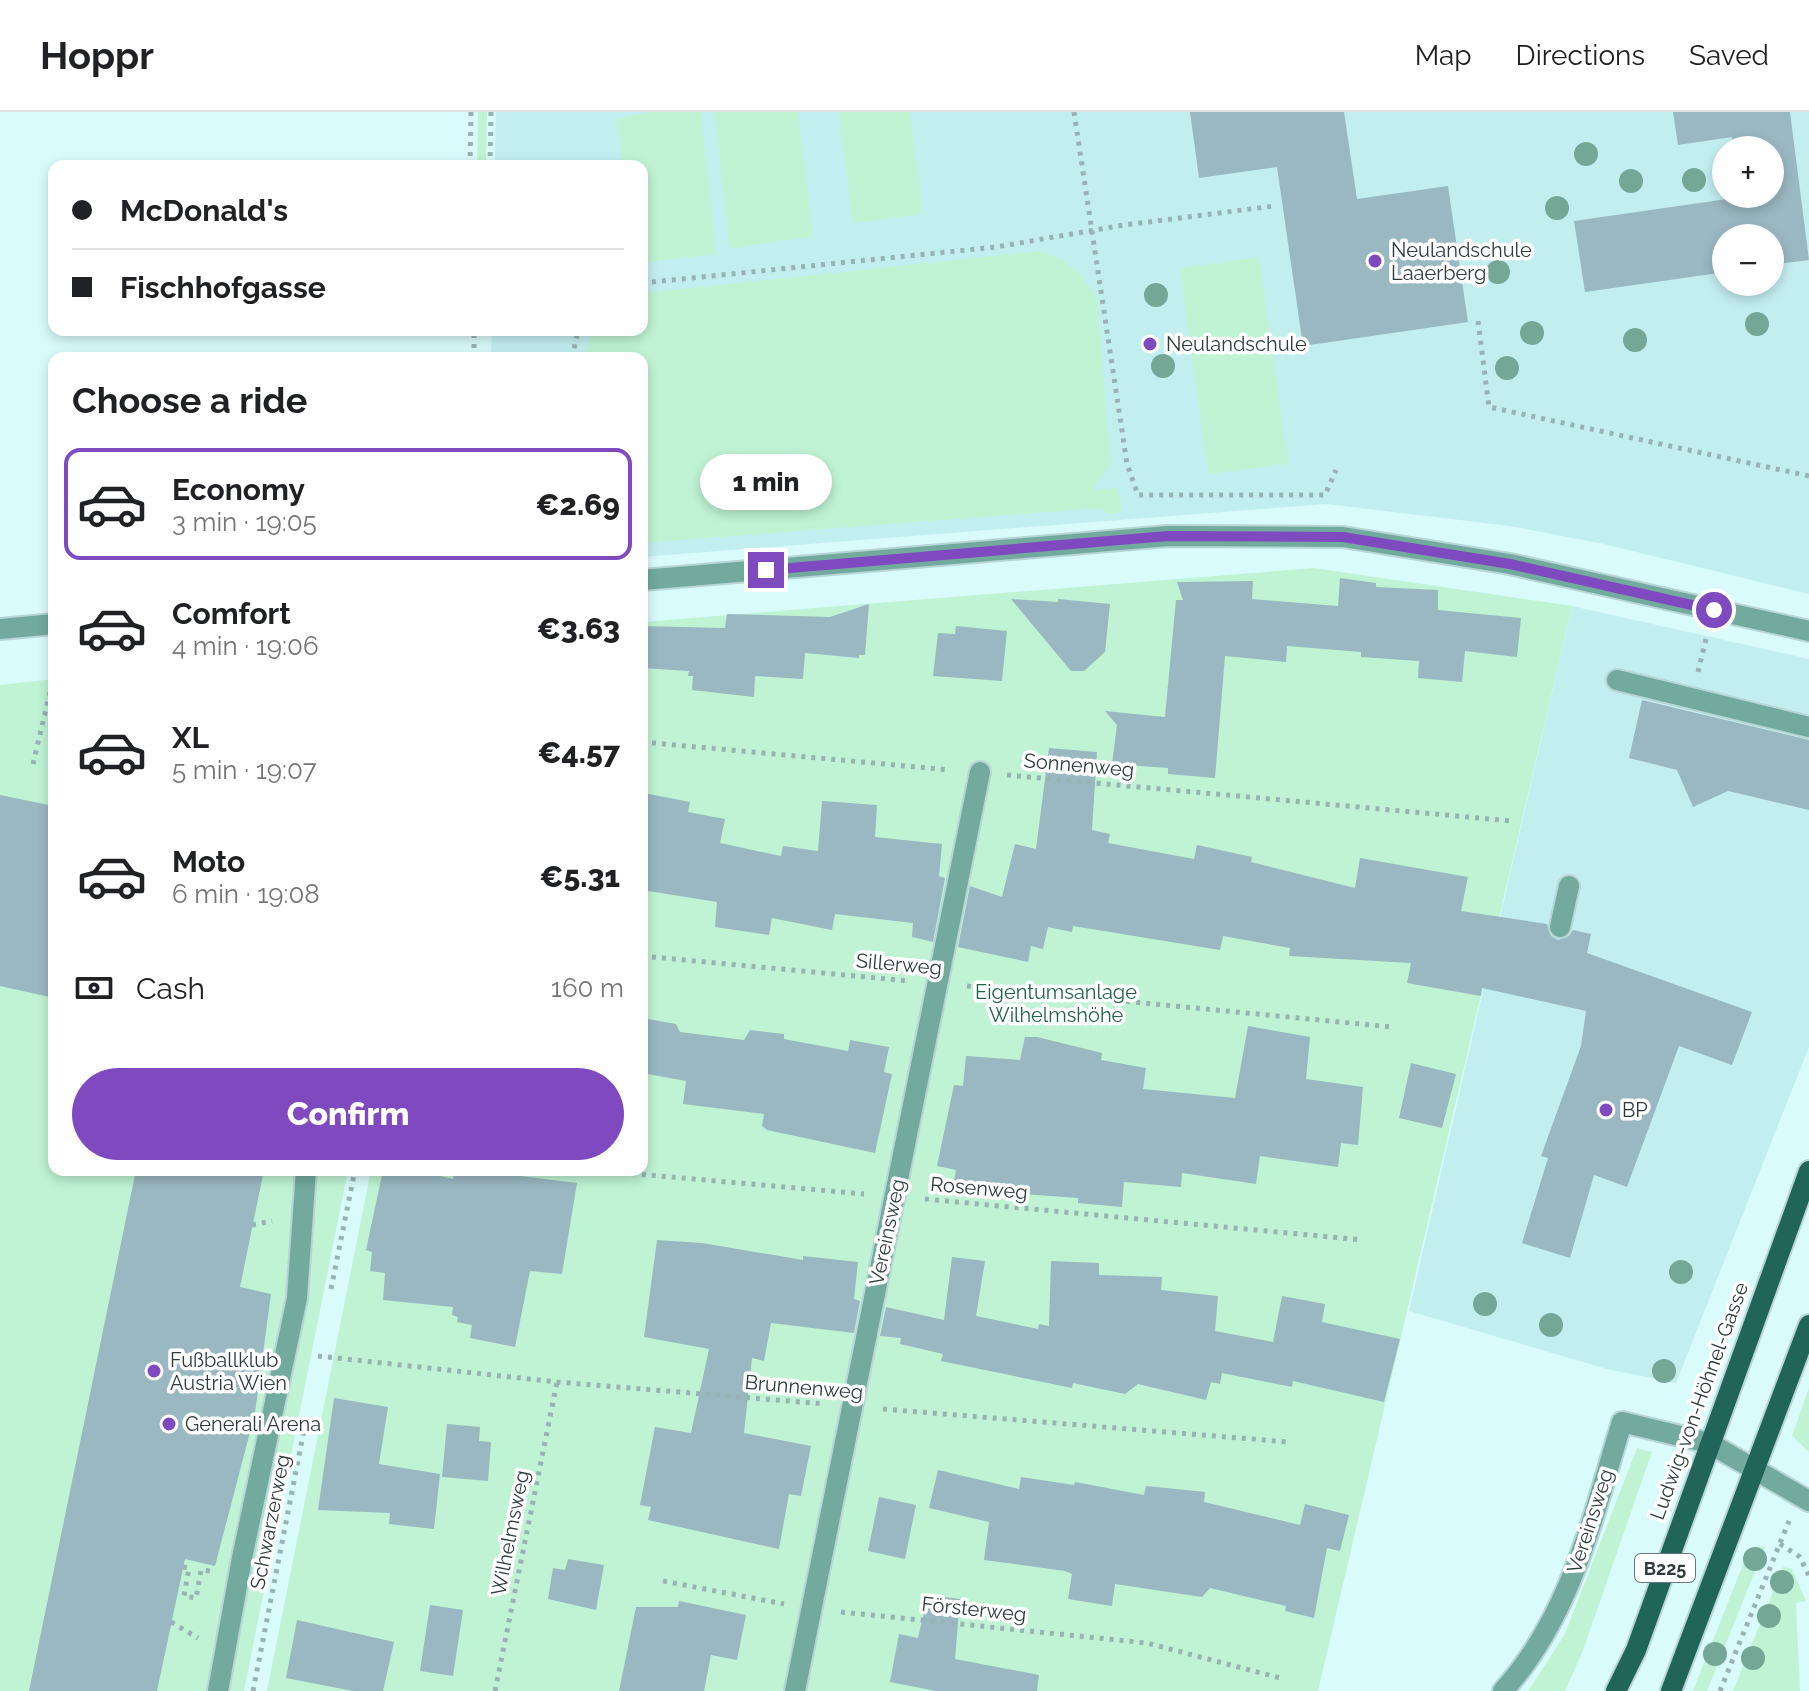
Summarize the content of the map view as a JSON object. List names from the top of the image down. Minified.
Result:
{"streets":{"main road":["Ludwig-von-Höhnel-Gasse","B225"],"street":["Vereinsweg"],"path":["Sonnenweg","Sillerweg","Rosenweg","Brunnenweg","Schwarzerweg","Wilhelmsweg","Försterweg"]},"crossings":[["Sonnenweg","Vereinsweg"],["Sillerweg","Vereinsweg"],["Rosenweg","Vereinsweg"],["Vereinsweg","Brunnenweg"],["Vereinsweg","Ludwig-von-Höhnel-Gasse"],["Vereinsweg","Försterweg"],["Brunnenweg","Wilhelmsweg"]],"parks":["Eigentumsanlage Wilhelmshöhe"],"places":["Neulandschule Laaerberg","Neulandschule","BP","Fußballklub Austria Wien","Generali Arena"],"page":{"header":"Hoppr","nav":["Map","Directions","Saved"],"map_buttons":["+","−"],"banner":["McDonald's","Fischhofgasse"],"heading":"Choose a ride","list":[{"name":"Economy","note":"3 min · 19:05","value":"€2.69"},{"name":"Comfort","note":"4 min · 19:06","value":"€3.63"},{"name":"XL","note":"5 min · 19:07","value":"€4.57"},{"name":"Moto","note":"6 min · 19:08","value":"€5.31"}],"bubble":"1 min","pay":["Cash","160 m"],"buttons":"Confirm"}}
